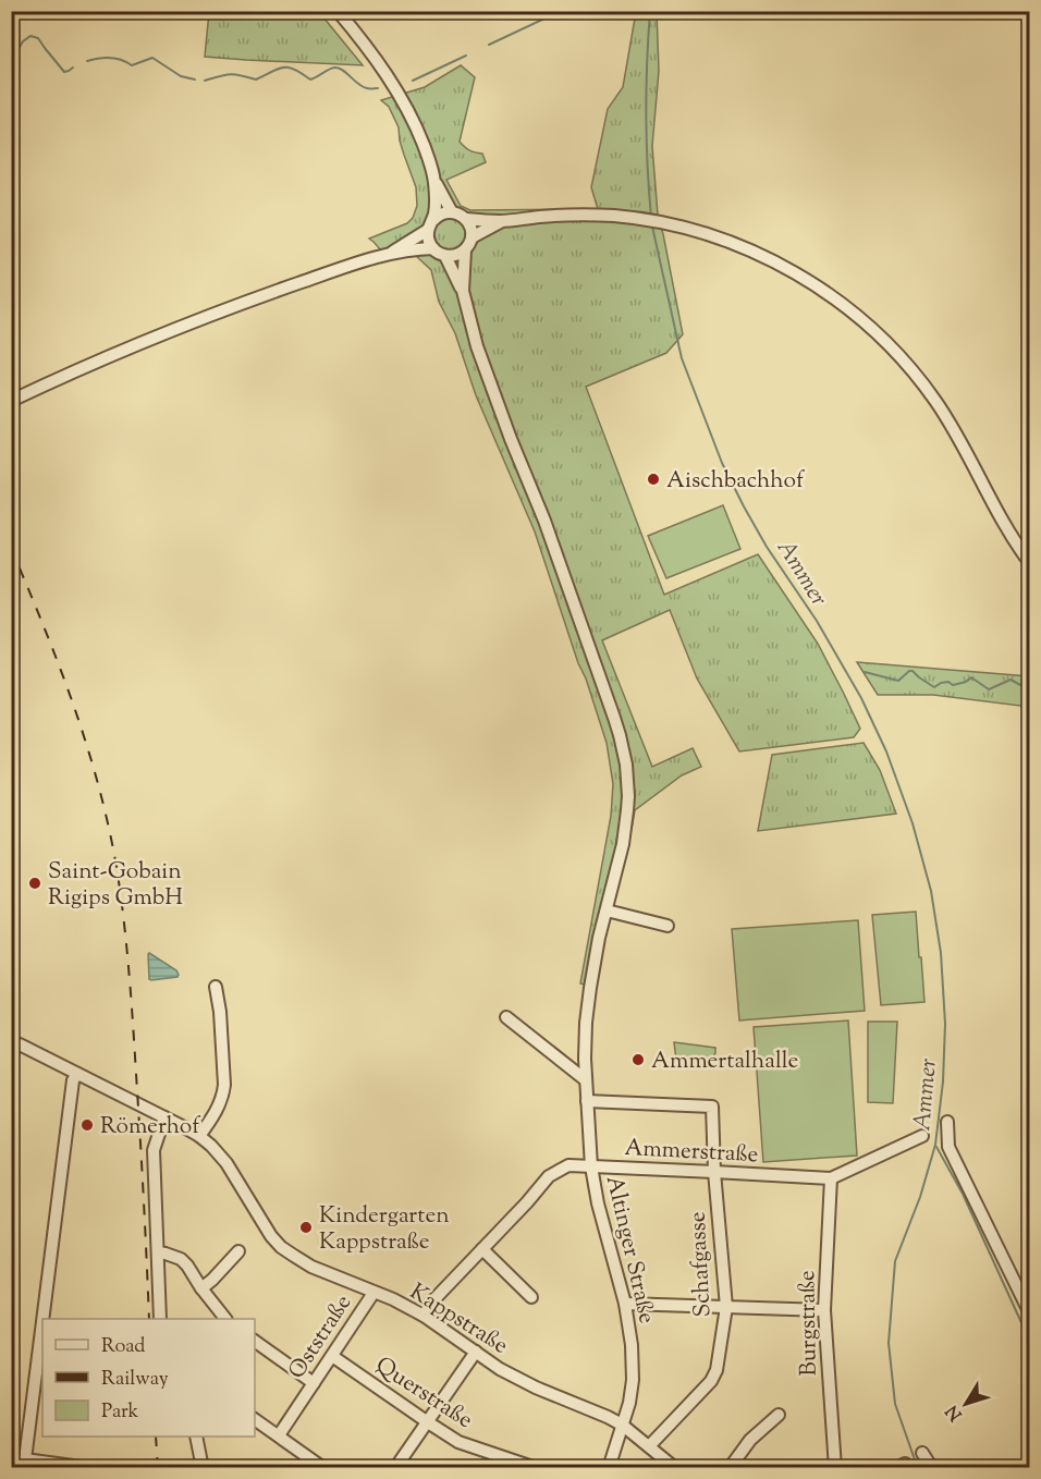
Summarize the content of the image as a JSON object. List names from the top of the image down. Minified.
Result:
{"streets":{"street":["Ammerstraße","Altinger Straße","Schafgasse","Kappstraße","Burgstraße","Oststraße","Querstraße"]},"crossings":[["Ammerstraße","Altinger Straße"],["Ammerstraße","Schafgasse"],["Ammerstraße","Kappstraße"],["Ammerstraße","Burgstraße"],["Altinger Straße","Schafgasse"],["Altinger Straße","Kappstraße"],["Schafgasse","Kappstraße"],["Kappstraße","Oststraße"],["Oststraße","Querstraße"]],"water":["Ammer"],"places":["Aischbachhof","Saint-Gobain Rigips GmbH","Ammertalhalle","Römerhof","Kindergarten Kappstraße"],"legend":["Road","Railway","Park"],"north":"bottom left"}
